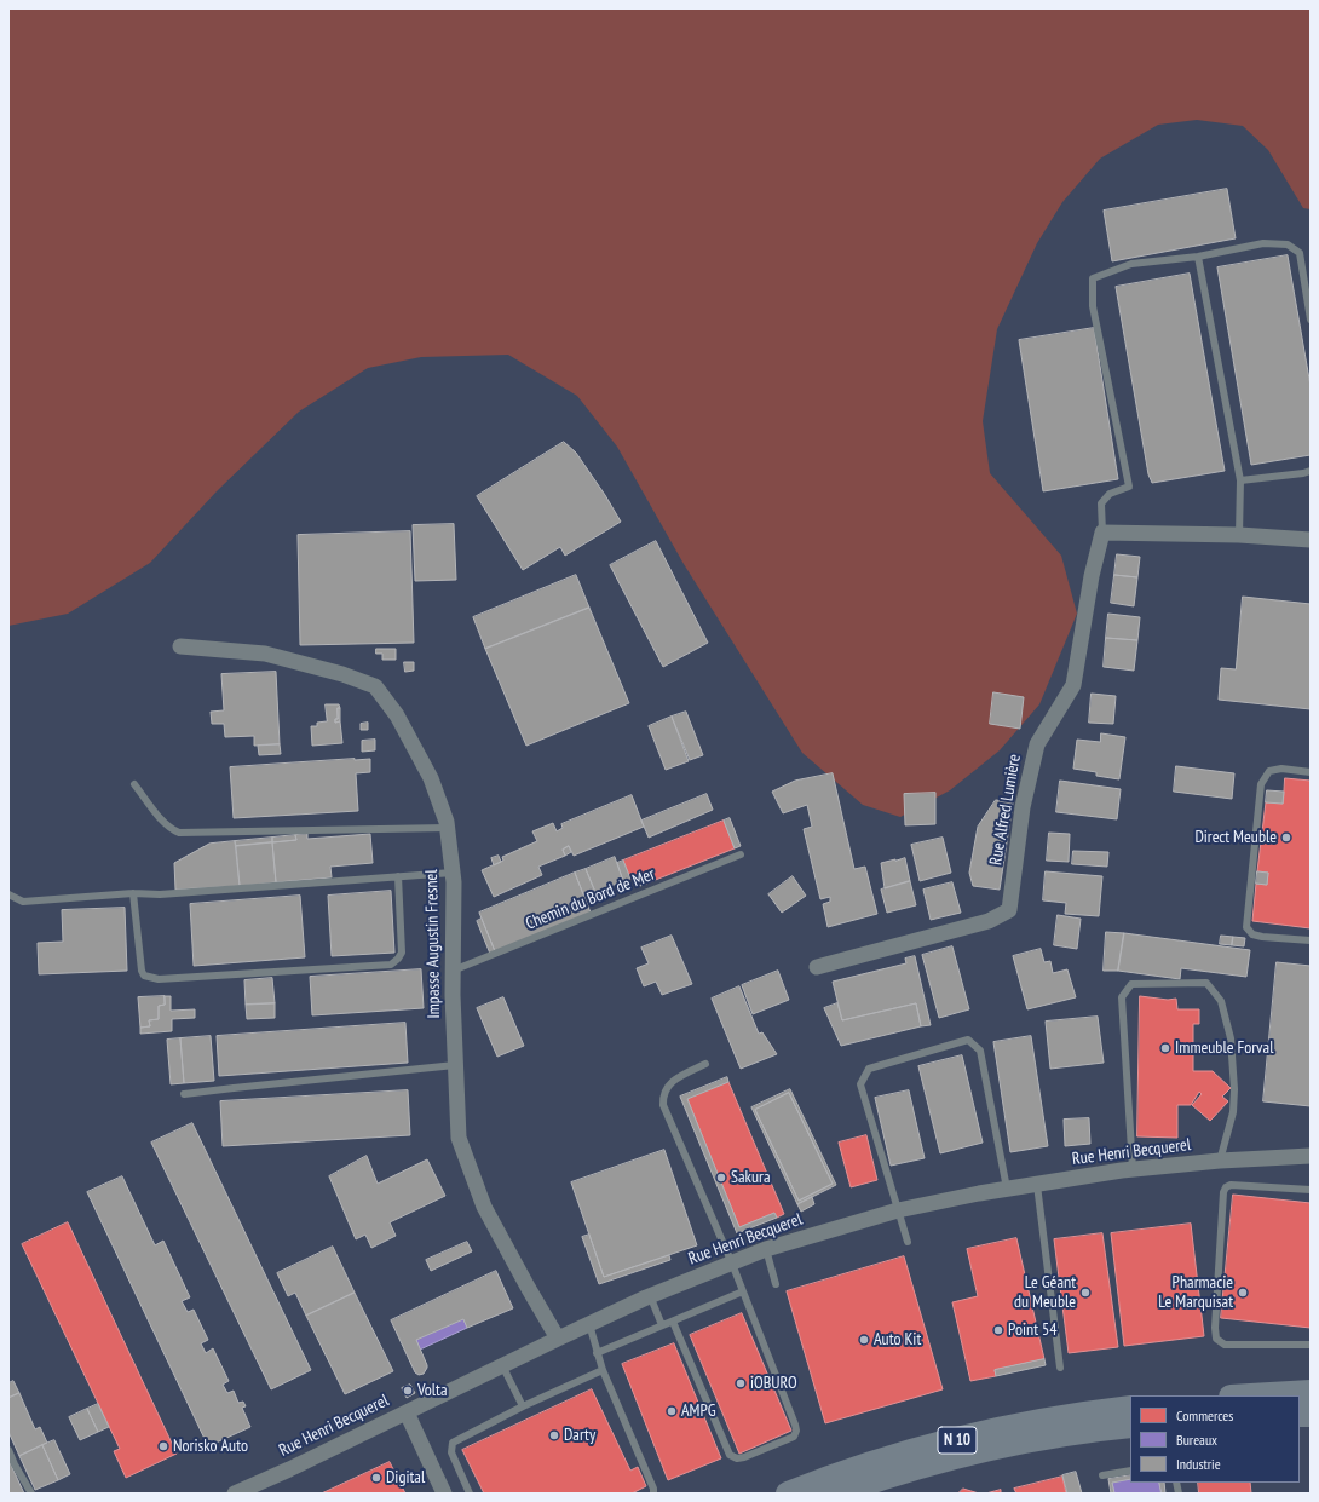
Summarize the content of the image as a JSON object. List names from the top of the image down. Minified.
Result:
{"streets":{"main road":["N 10"],"street":["Rue Alfred Lumière","Impasse Augustin Fresnel","Rue Henri Becquerel"],"lane":["Chemin du Bord de Mer"]},"crossings":[["Chemin du Bord de Mer","Impasse Augustin Fresnel"],["Impasse Augustin Fresnel","Rue Henri Becquerel"]],"places":["Direct Meuble","Immeuble Forval","Sakura","Le Géant du Meuble","Pharmacie Le Marquisat","Point 54","Auto Kit","iOBURO","Volta","AMPG","Darty","Norisko Auto","Digital"],"legend":["Commerces","Bureaux","Industrie"]}
